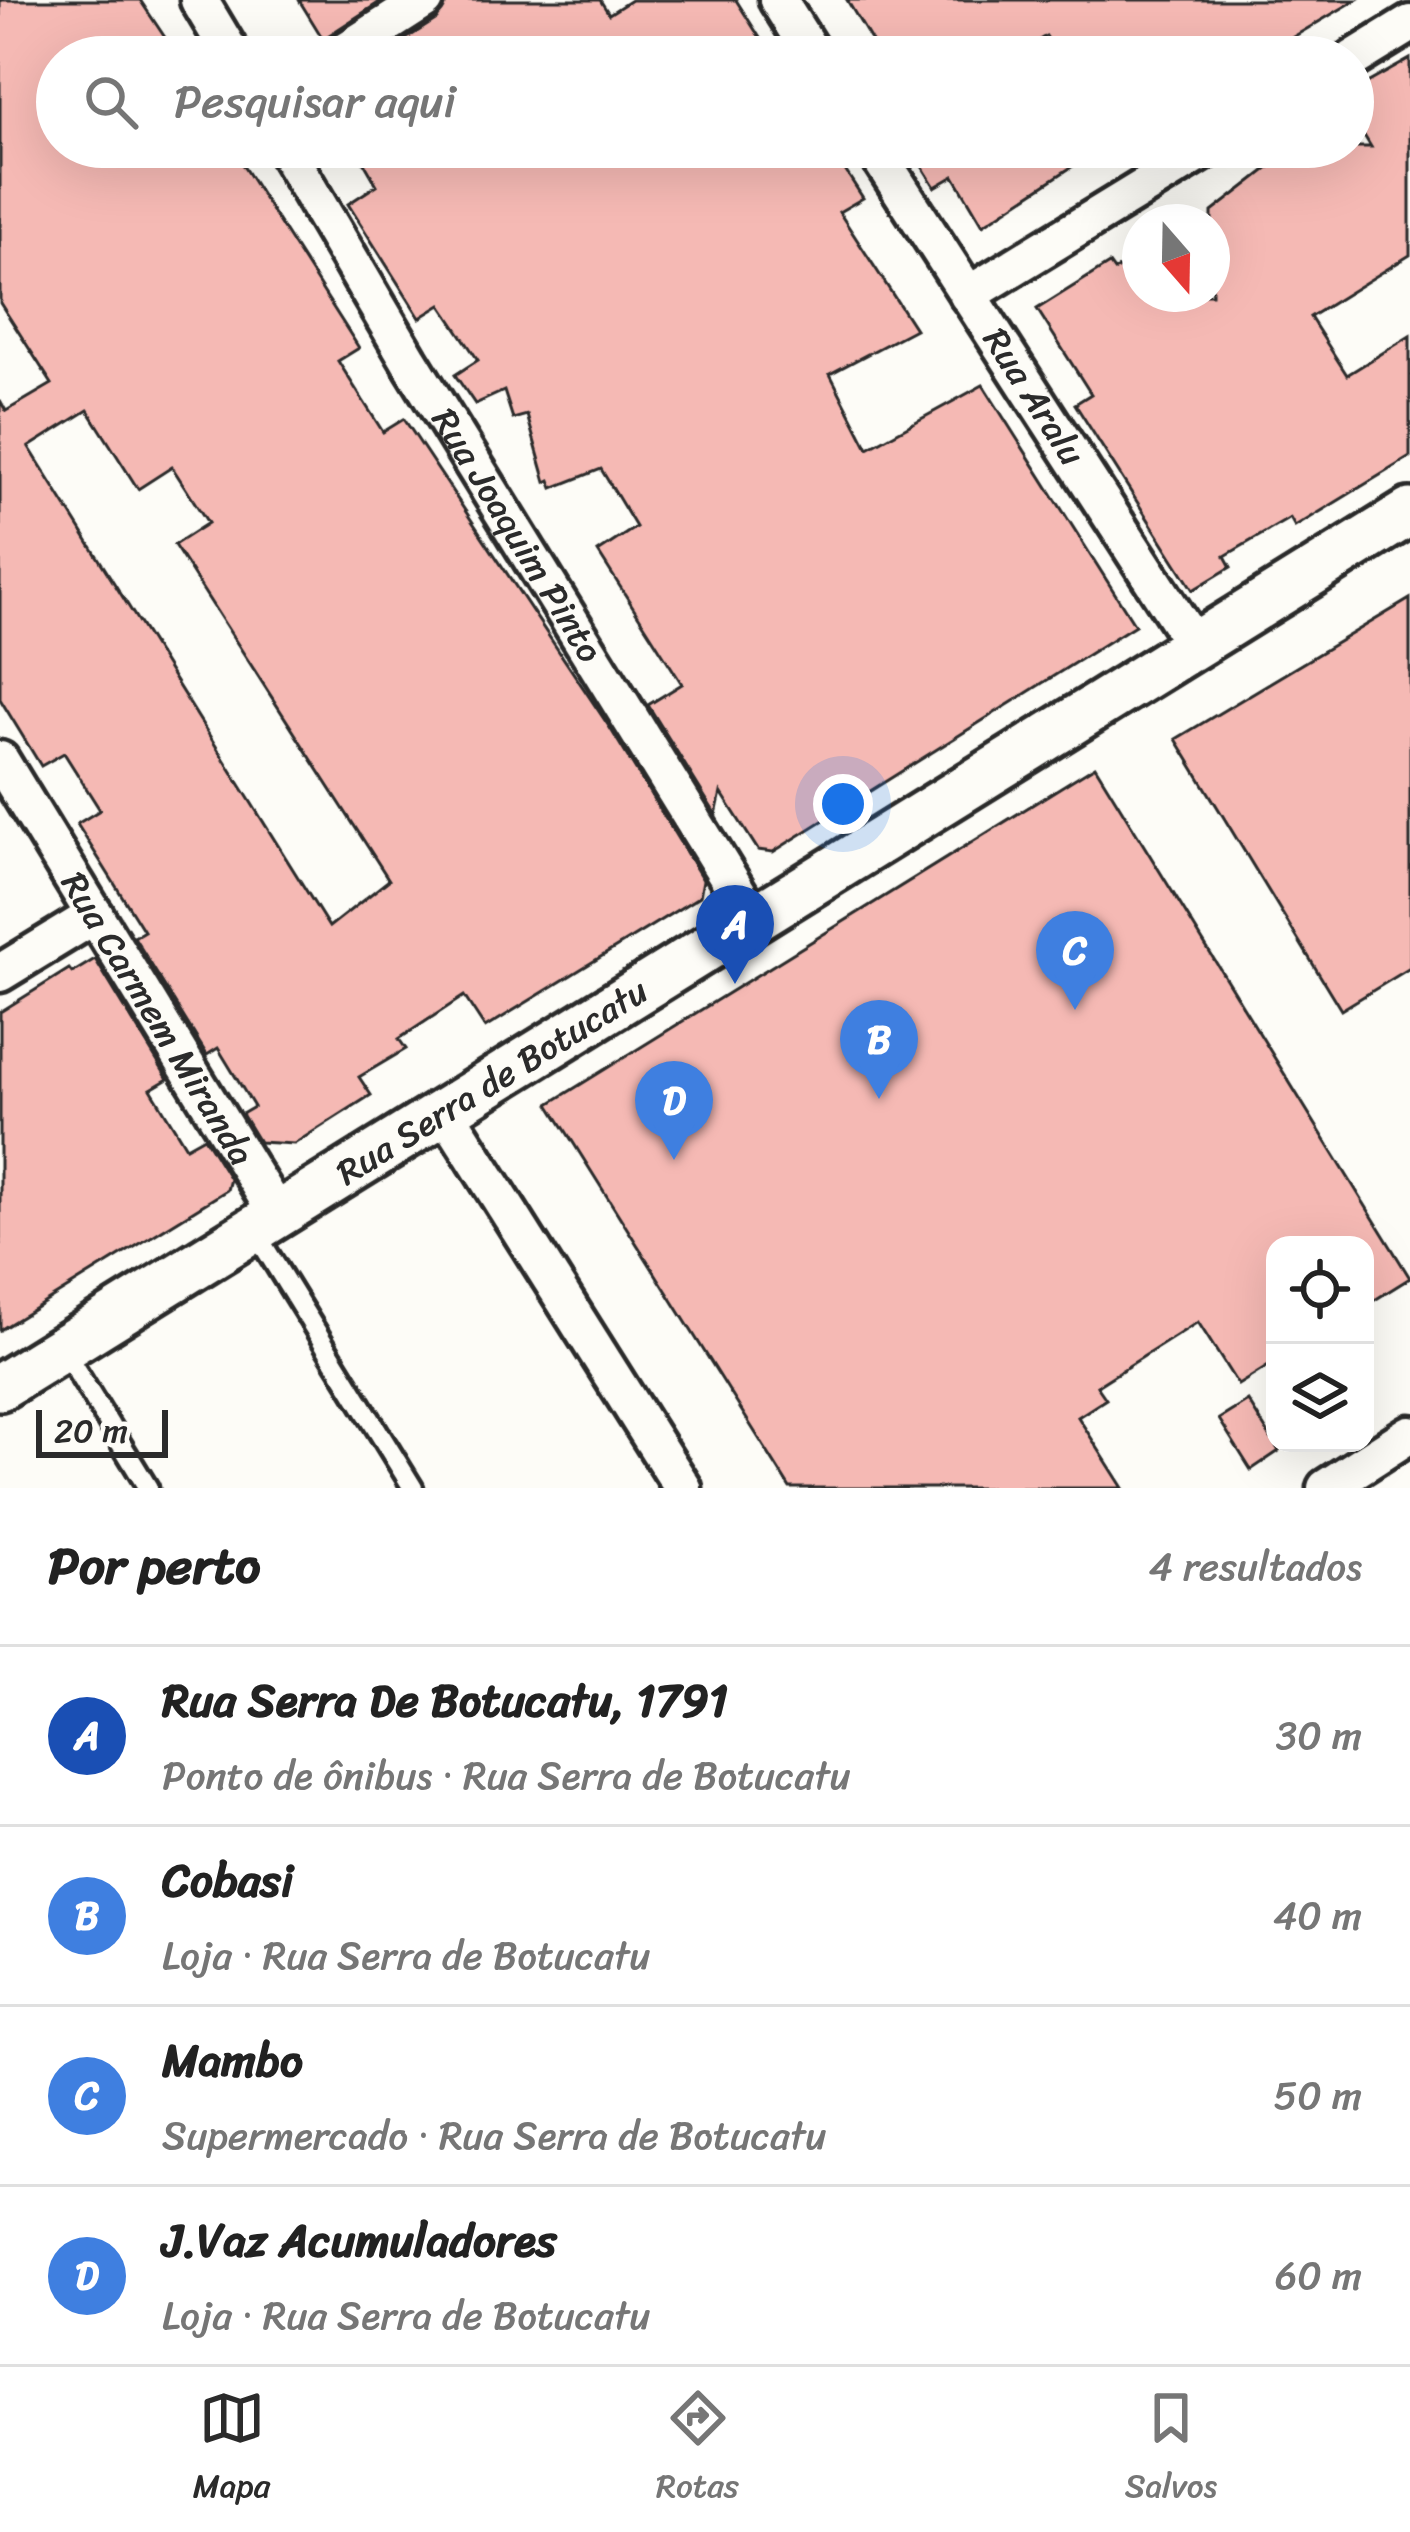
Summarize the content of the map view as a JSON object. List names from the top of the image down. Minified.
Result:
{"streets":{"street":["Rua Aralu","Rua Joaquim Pinto","Rua Carmem Miranda","Rua Serra de Botucatu"]},"crossings":[["Rua Aralu","Rua Serra de Botucatu"],["Rua Joaquim Pinto","Rua Serra de Botucatu"],["Rua Carmem Miranda","Rua Serra de Botucatu"]],"scale_bar":"20 m","north":"bottom","page":{"search":"Pesquisar aqui","pins":["A","C","B","D"],"scale":"20 m","heading":["Por perto","4 resultados"],"list":[{"mark":"A","name":"Rua Serra De Botucatu, 1791","note":"Ponto de ônibus · Rua Serra de Botucatu","value":"30 m"},{"mark":"B","name":"Cobasi","note":"Loja · Rua Serra de Botucatu","value":"40 m"},{"mark":"C","name":"Mambo","note":"Supermercado · Rua Serra de Botucatu","value":"50 m"},{"mark":"D","name":"J.Vaz Acumuladores","note":"Loja · Rua Serra de Botucatu","value":"60 m"}],"nav":["Mapa","Rotas","Salvos"]}}
